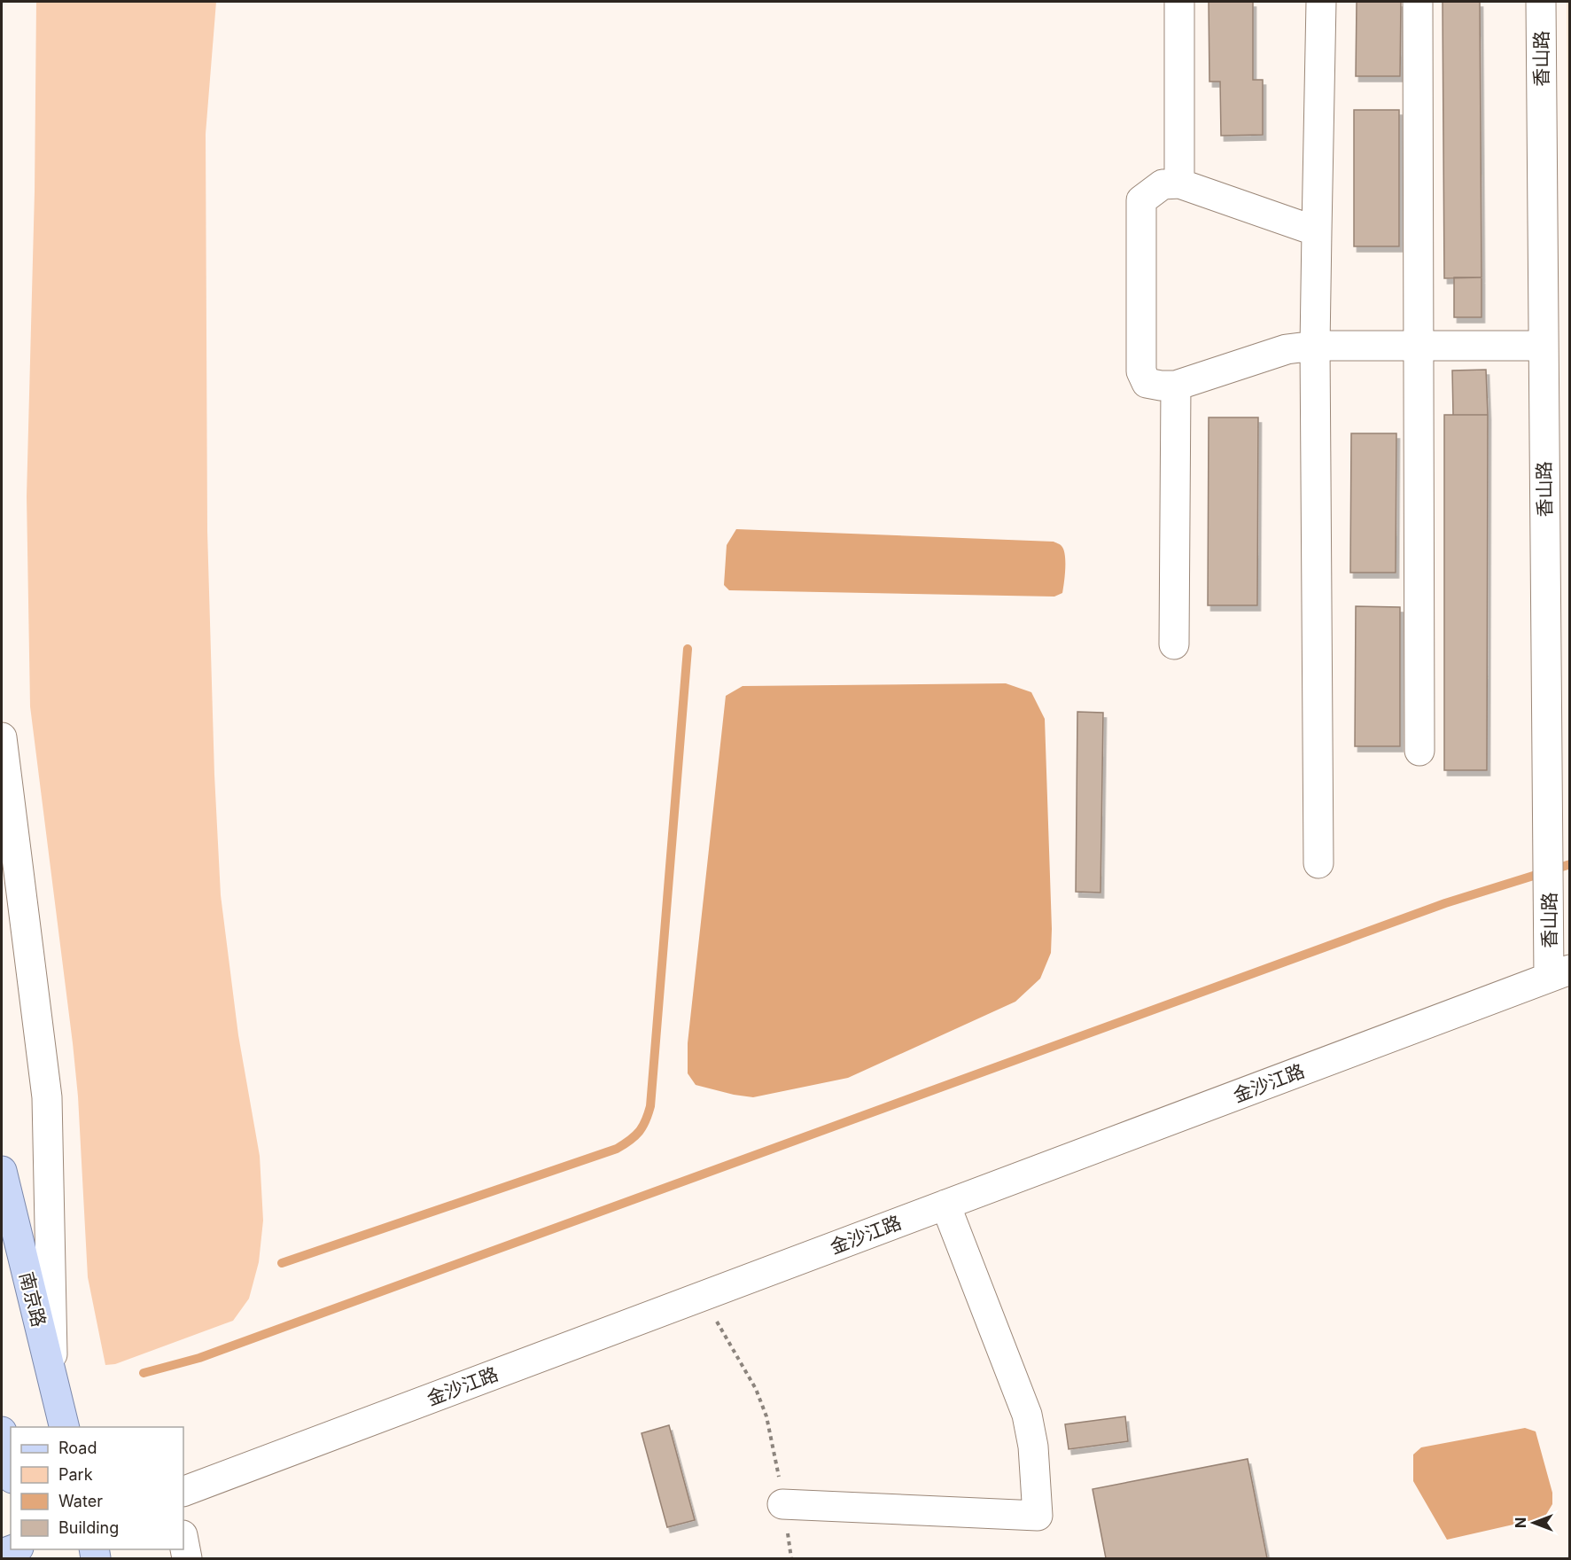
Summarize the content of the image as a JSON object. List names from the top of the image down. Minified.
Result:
{"streets":{"main road":["南京路"],"street":["香山路","金沙江路"]},"crossings":[["香山路","金沙江路"]],"legend":["Road","Park","Water","Building"],"north":"left"}
